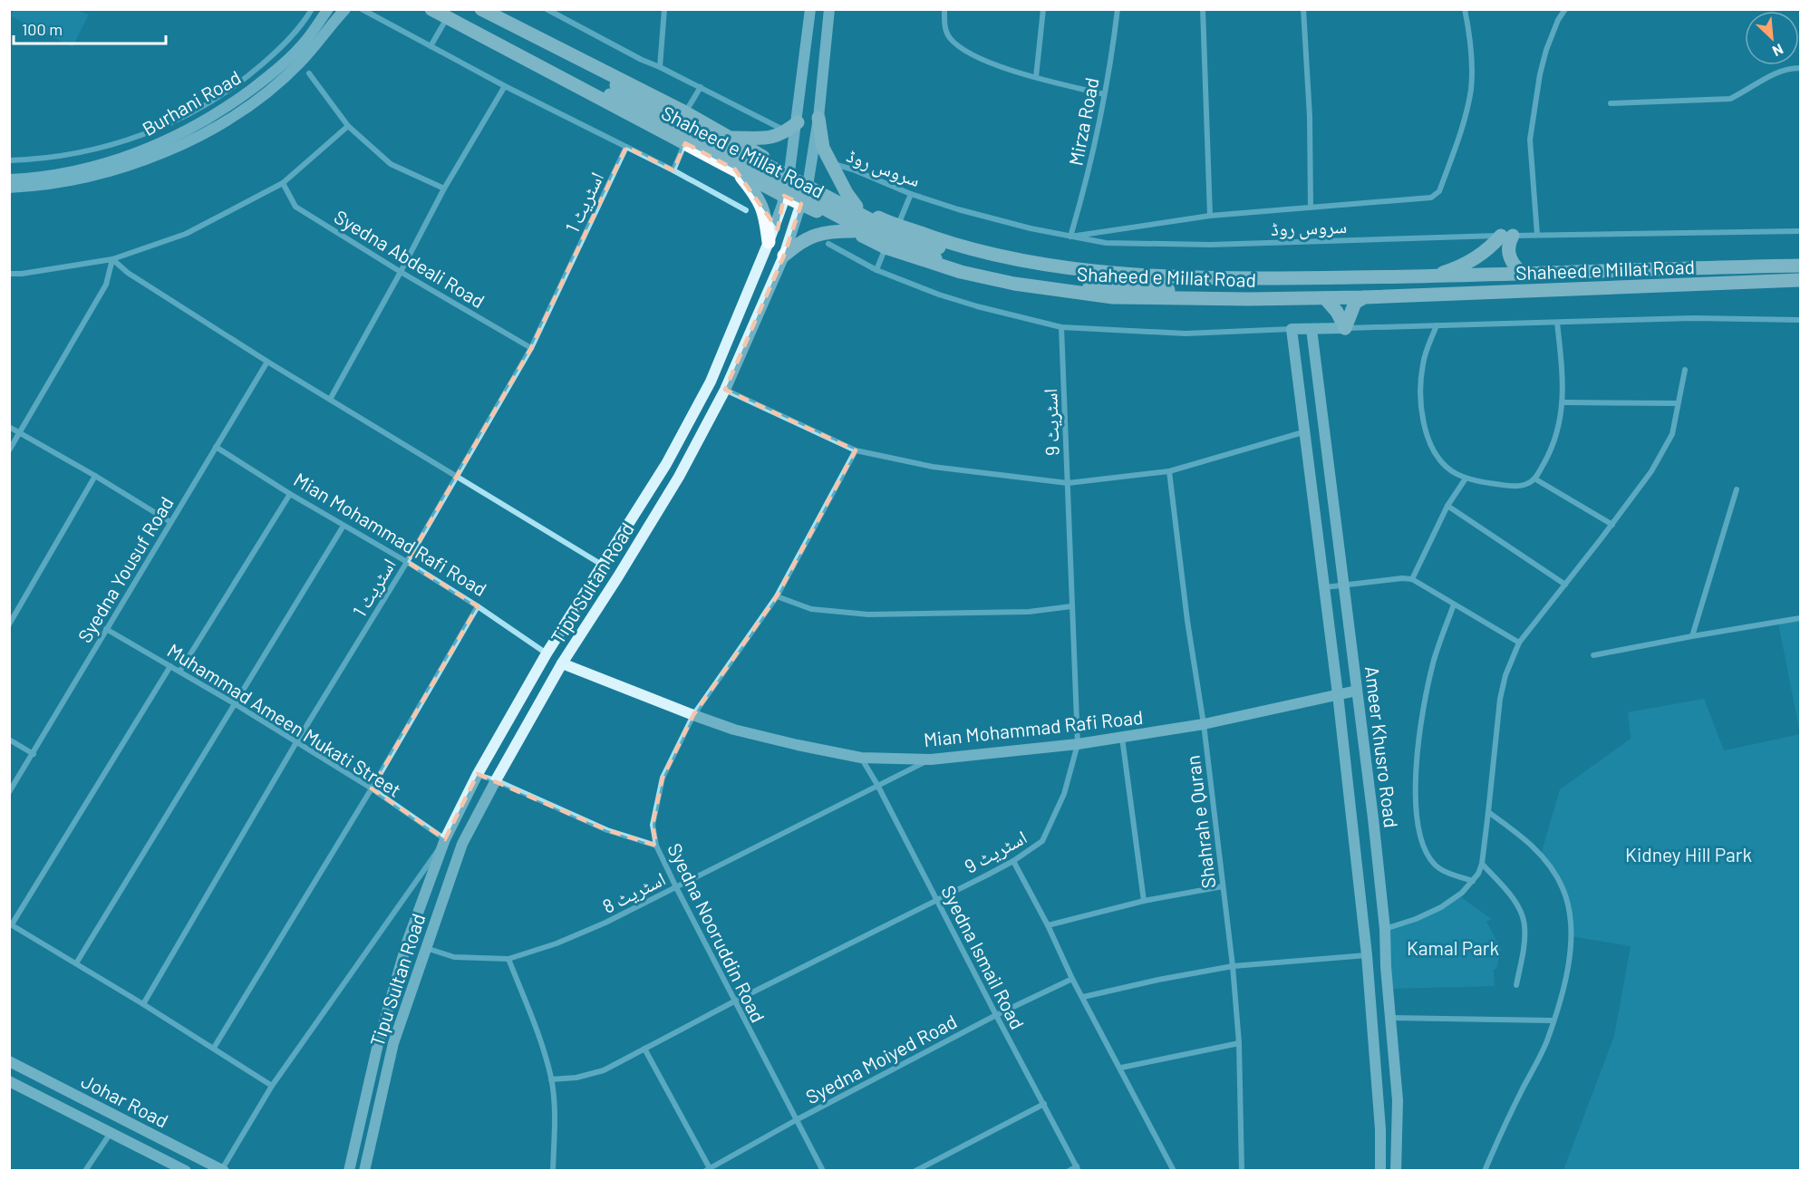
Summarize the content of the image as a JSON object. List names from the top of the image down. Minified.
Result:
{"streets":{"main road":["Burhani Road","Shaheed e Millat Road","Mian Mohammad Rafi Road","Tipu Sultan Road","Ameer Khusro Road","Johar Road"],"street":["Mirza Road","سروس روڈ","اسٹریٹ 1","Syedna Abdeali Road","اسٹریٹ 9","Syedna Yousuf Road","Muhammad Ameen Mukati Street","Shahrah e Quran","اسٹریٹ 8","Syedna Nooruddin Road","Syedna Ismail Road","Syedna Moiyed Road"]},"crossings":[["Mirza Road","سروس روڈ"],["Shaheed e Millat Road","Tipu Sultan Road"],["اسٹریٹ 1","Syedna Abdeali Road"],["اسٹریٹ 1","Mian Mohammad Rafi Road"],["اسٹریٹ 1","Muhammad Ameen Mukati Street"],["اسٹریٹ 9","Mian Mohammad Rafi Road"],["اسٹریٹ 9","Syedna Nooruddin Road"],["اسٹریٹ 9","Syedna Ismail Road"],["Mian Mohammad Rafi Road","Syedna Yousuf Road"],["Mian Mohammad Rafi Road","Tipu Sultan Road"],["Mian Mohammad Rafi Road","Ameer Khusro Road"],["Mian Mohammad Rafi Road","Shahrah e Quran"],["Mian Mohammad Rafi Road","اسٹریٹ 8"],["Mian Mohammad Rafi Road","Syedna Nooruddin Road"],["Mian Mohammad Rafi Road","Syedna Ismail Road"],["Syedna Yousuf Road","Muhammad Ameen Mukati Street"],["Tipu Sultan Road","Muhammad Ameen Mukati Street"],["Tipu Sultan Road","اسٹریٹ 8"],["اسٹریٹ 8","Syedna Nooruddin Road"],["اسٹریٹ 8","Syedna Ismail Road"],["Syedna Nooruddin Road","Syedna Moiyed Road"],["Syedna Ismail Road","Syedna Moiyed Road"]],"parks":["Kidney Hill Park","Kamal Park"],"scale_bar":"100 m","north":"bottom right"}
